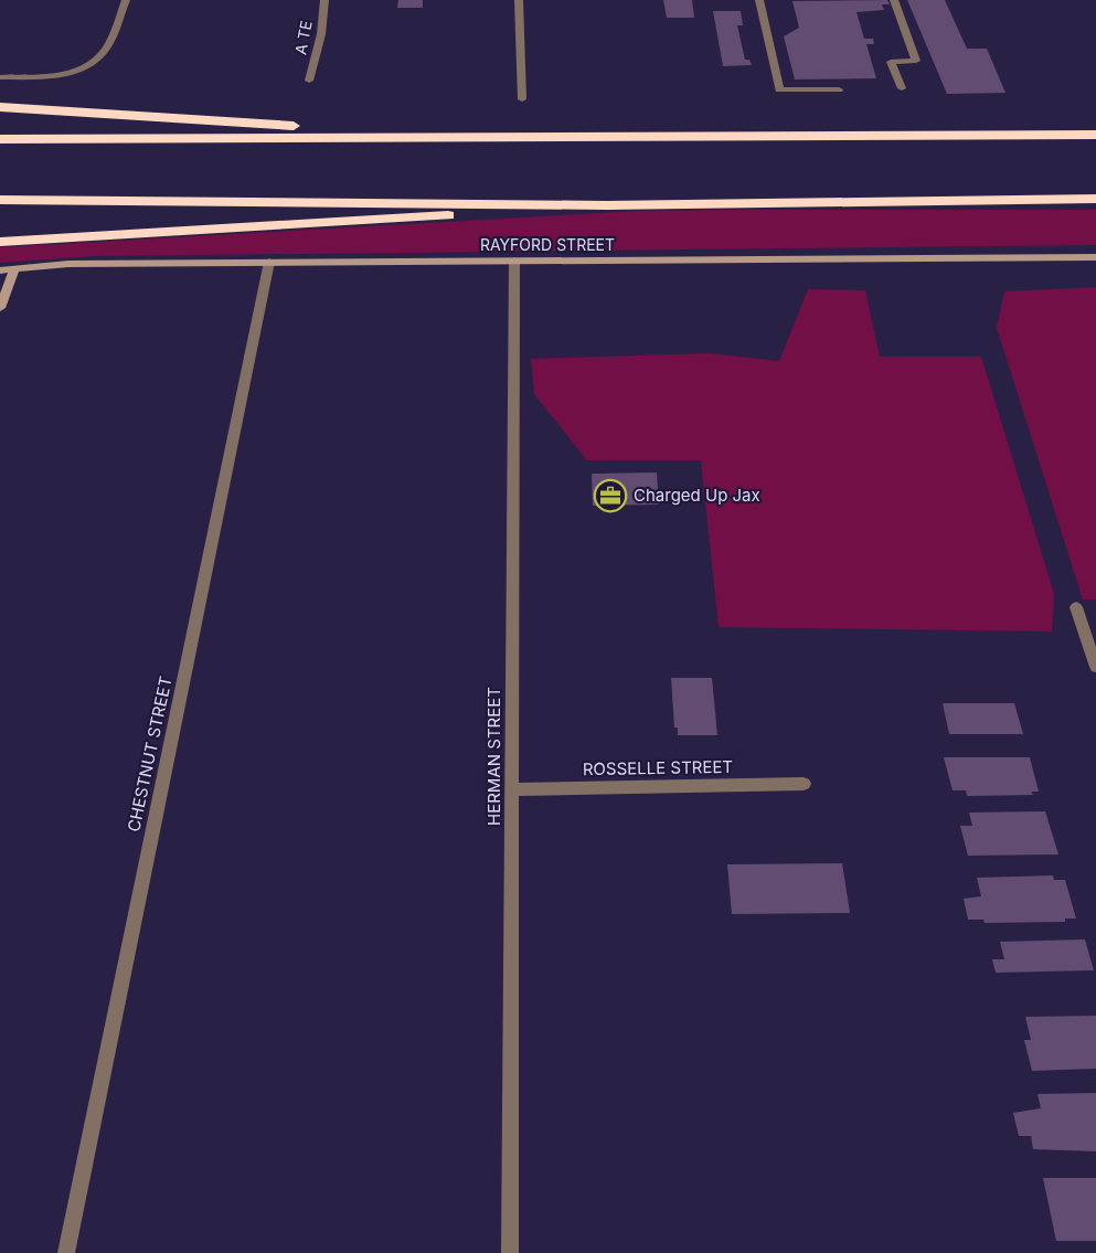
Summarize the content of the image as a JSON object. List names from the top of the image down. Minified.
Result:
{"streets":{"street":["A TE","RAYFORD STREET","CHESTNUT STREET","HERMAN STREET","ROSSELLE STREET"]},"crossings":[["RAYFORD STREET","CHESTNUT STREET"],["RAYFORD STREET","HERMAN STREET"],["HERMAN STREET","ROSSELLE STREET"]],"places":{"office":["Charged Up Jax"]}}
